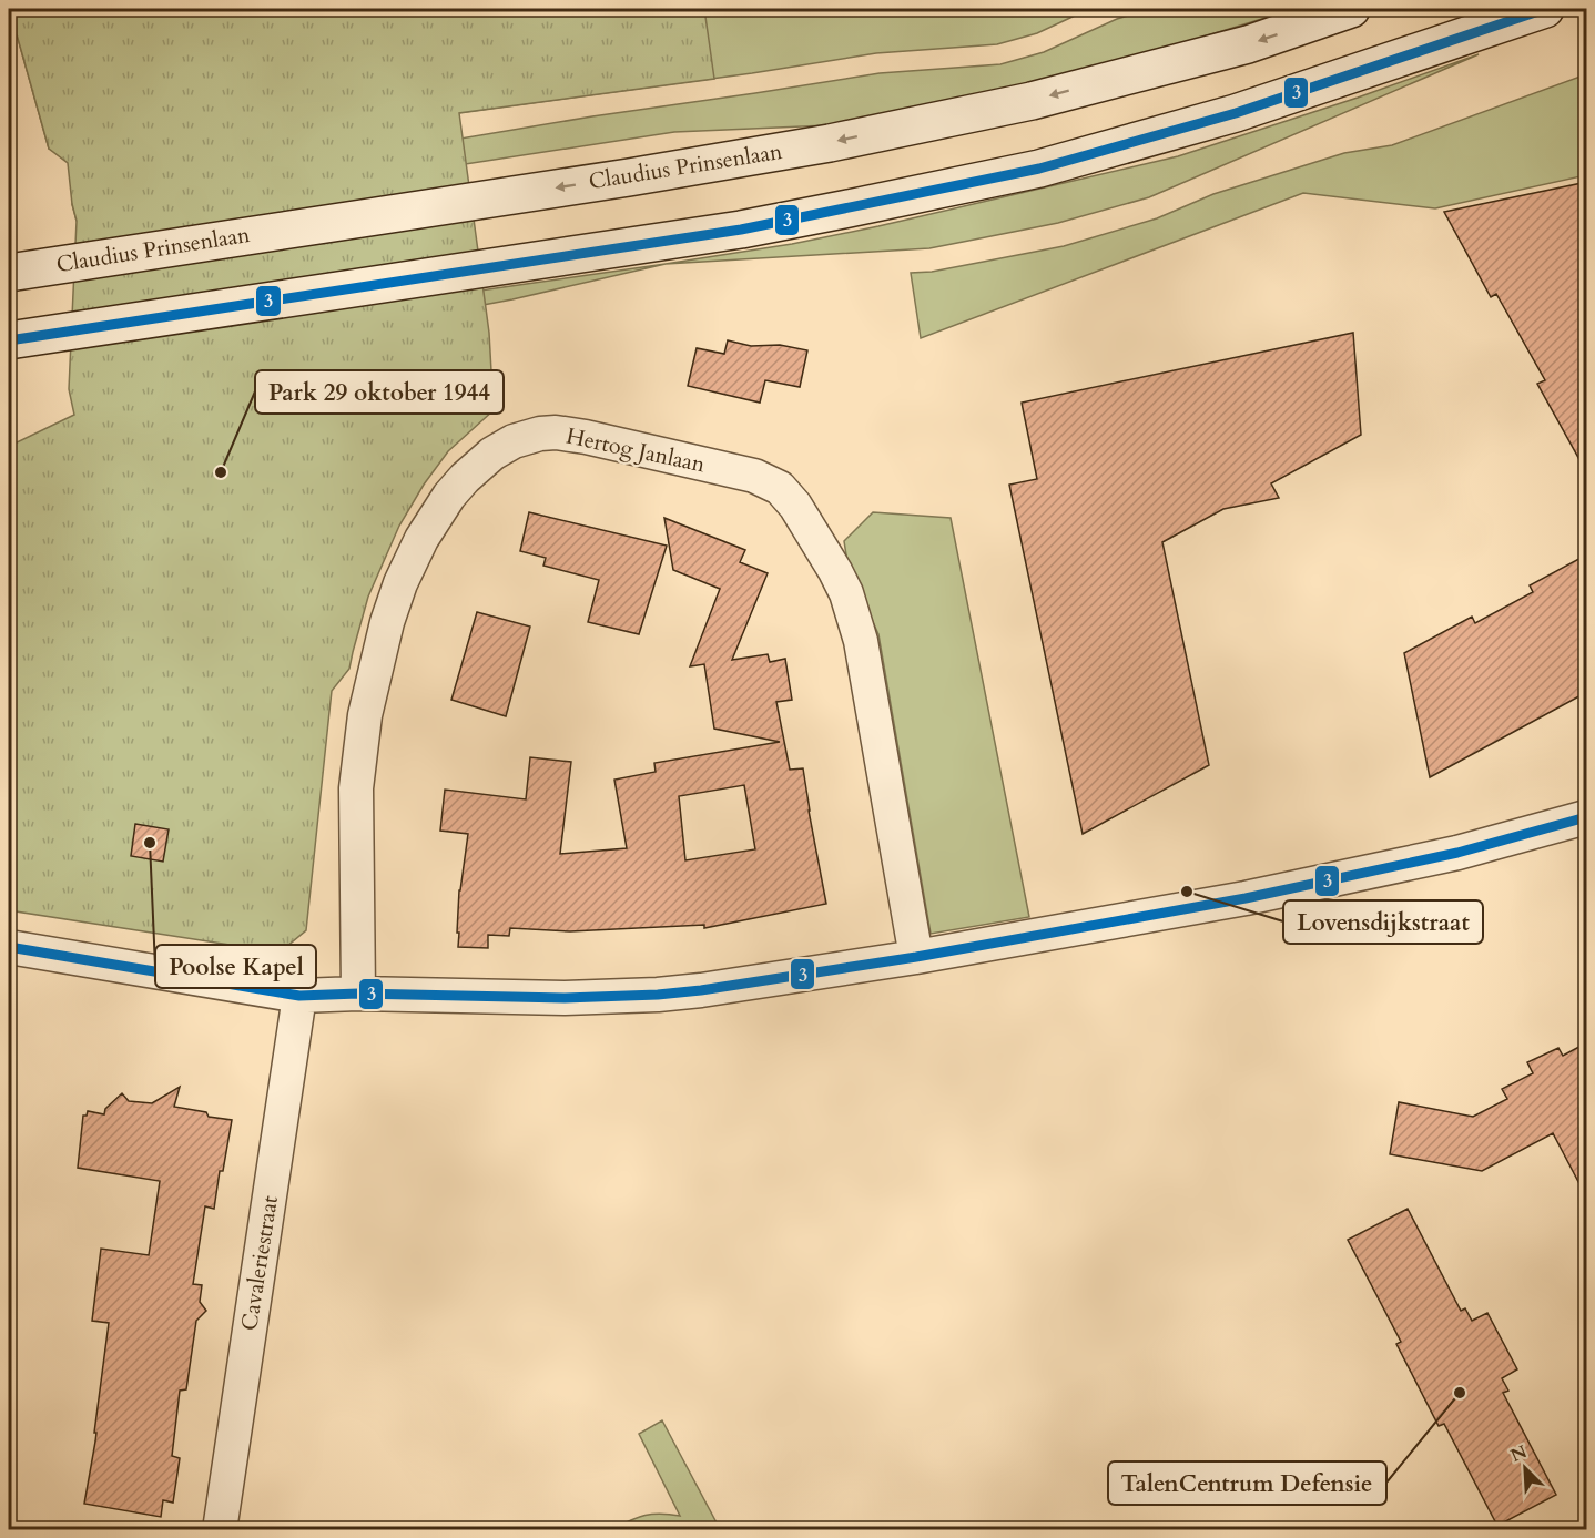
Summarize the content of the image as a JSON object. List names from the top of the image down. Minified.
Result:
{"streets":{"main road":["Claudius Prinsenlaan"],"street":["Hertog Janlaan","Cavaleriestraat"]},"places":["Park 29 oktober 1944","Poolse Kapel","Lovensdijkstraat","TalenCentrum Defensie"],"lines":["transit line 3"],"north":"top left"}
